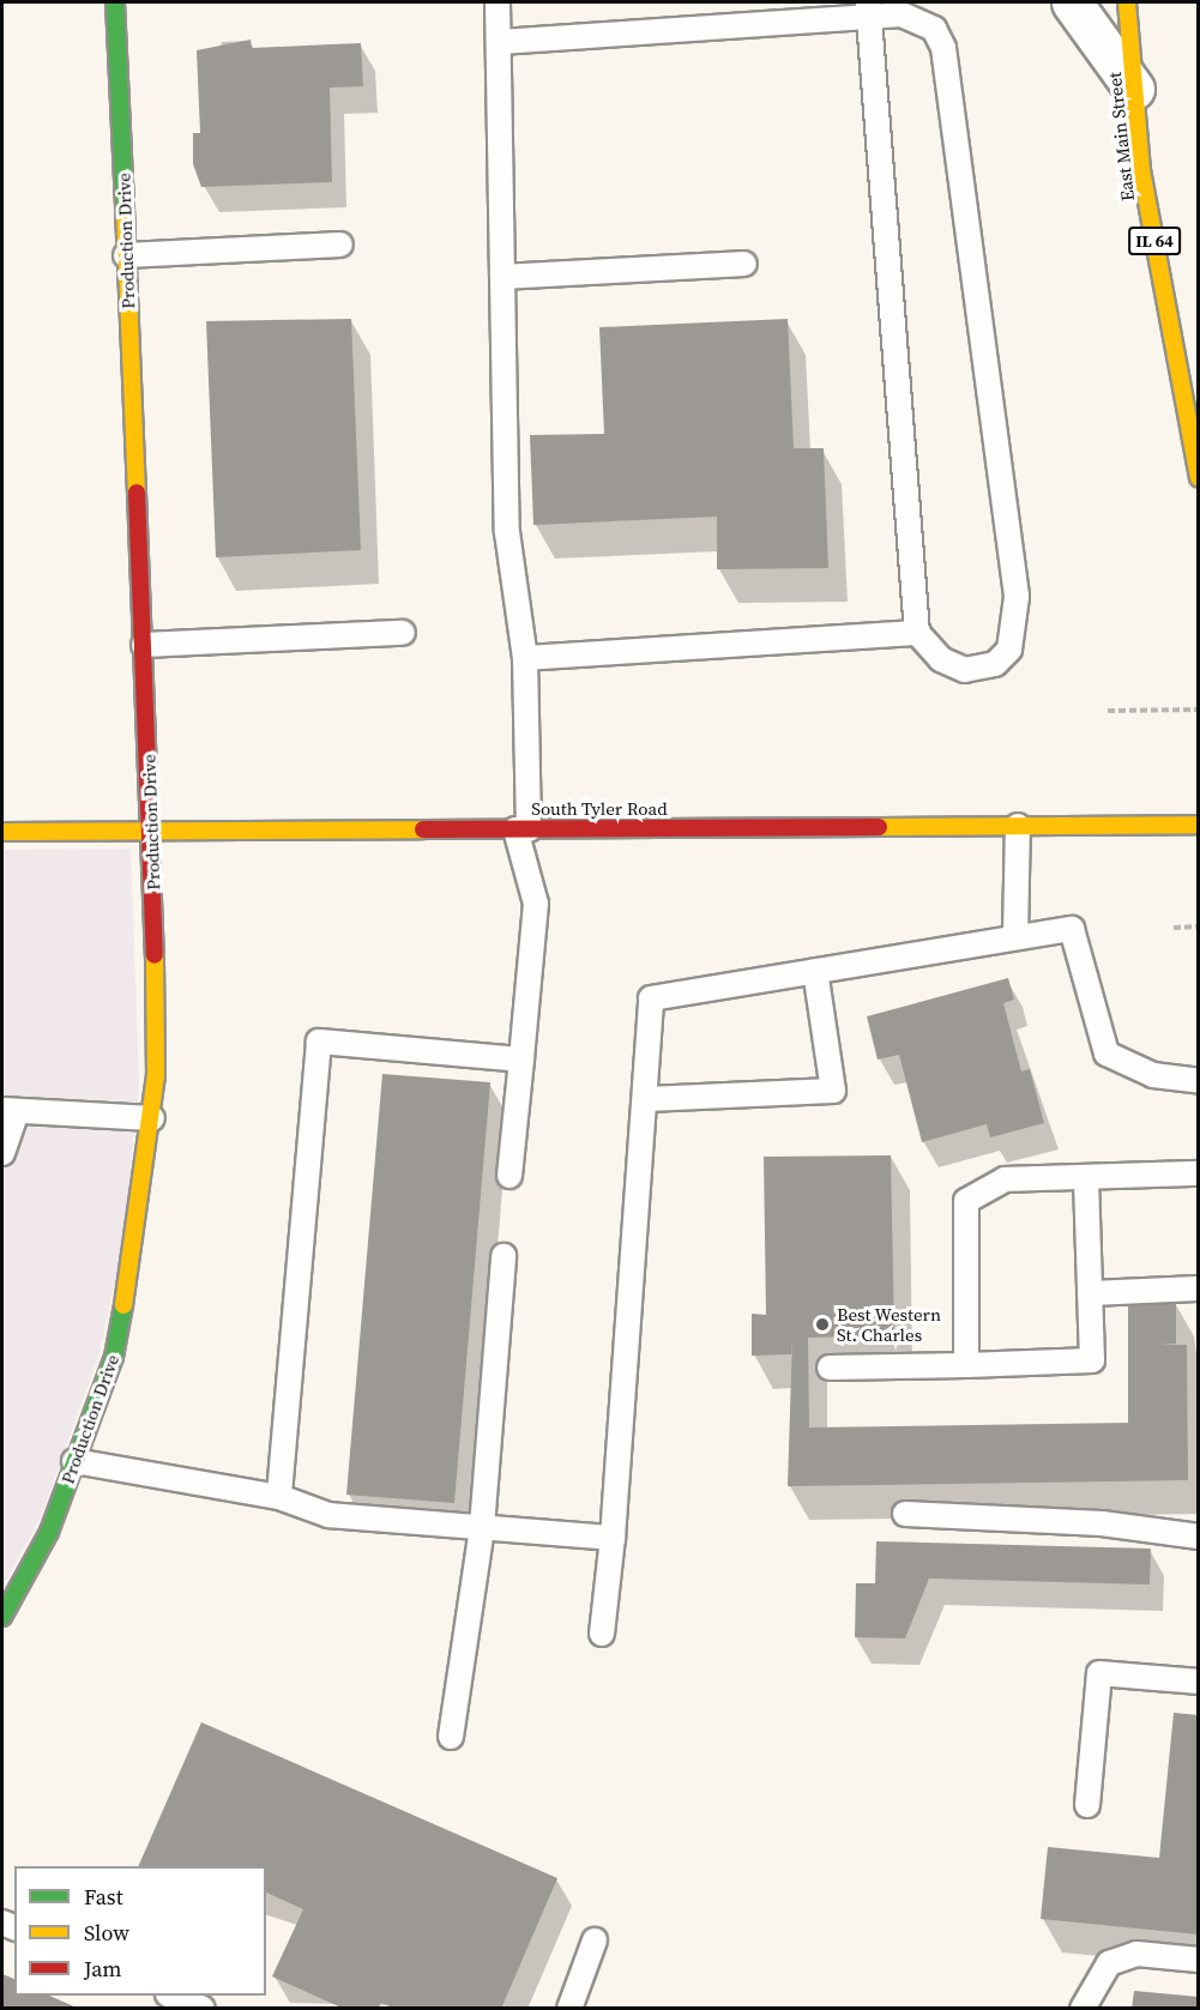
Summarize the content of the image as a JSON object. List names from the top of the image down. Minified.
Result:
{"streets":{"street":["East Main Street","Production Drive","IL 64","South Tyler Road"]},"crossings":[["Production Drive","South Tyler Road"]],"places":["Best Western St. Charles"],"legend":["Fast","Slow","Jam"]}
